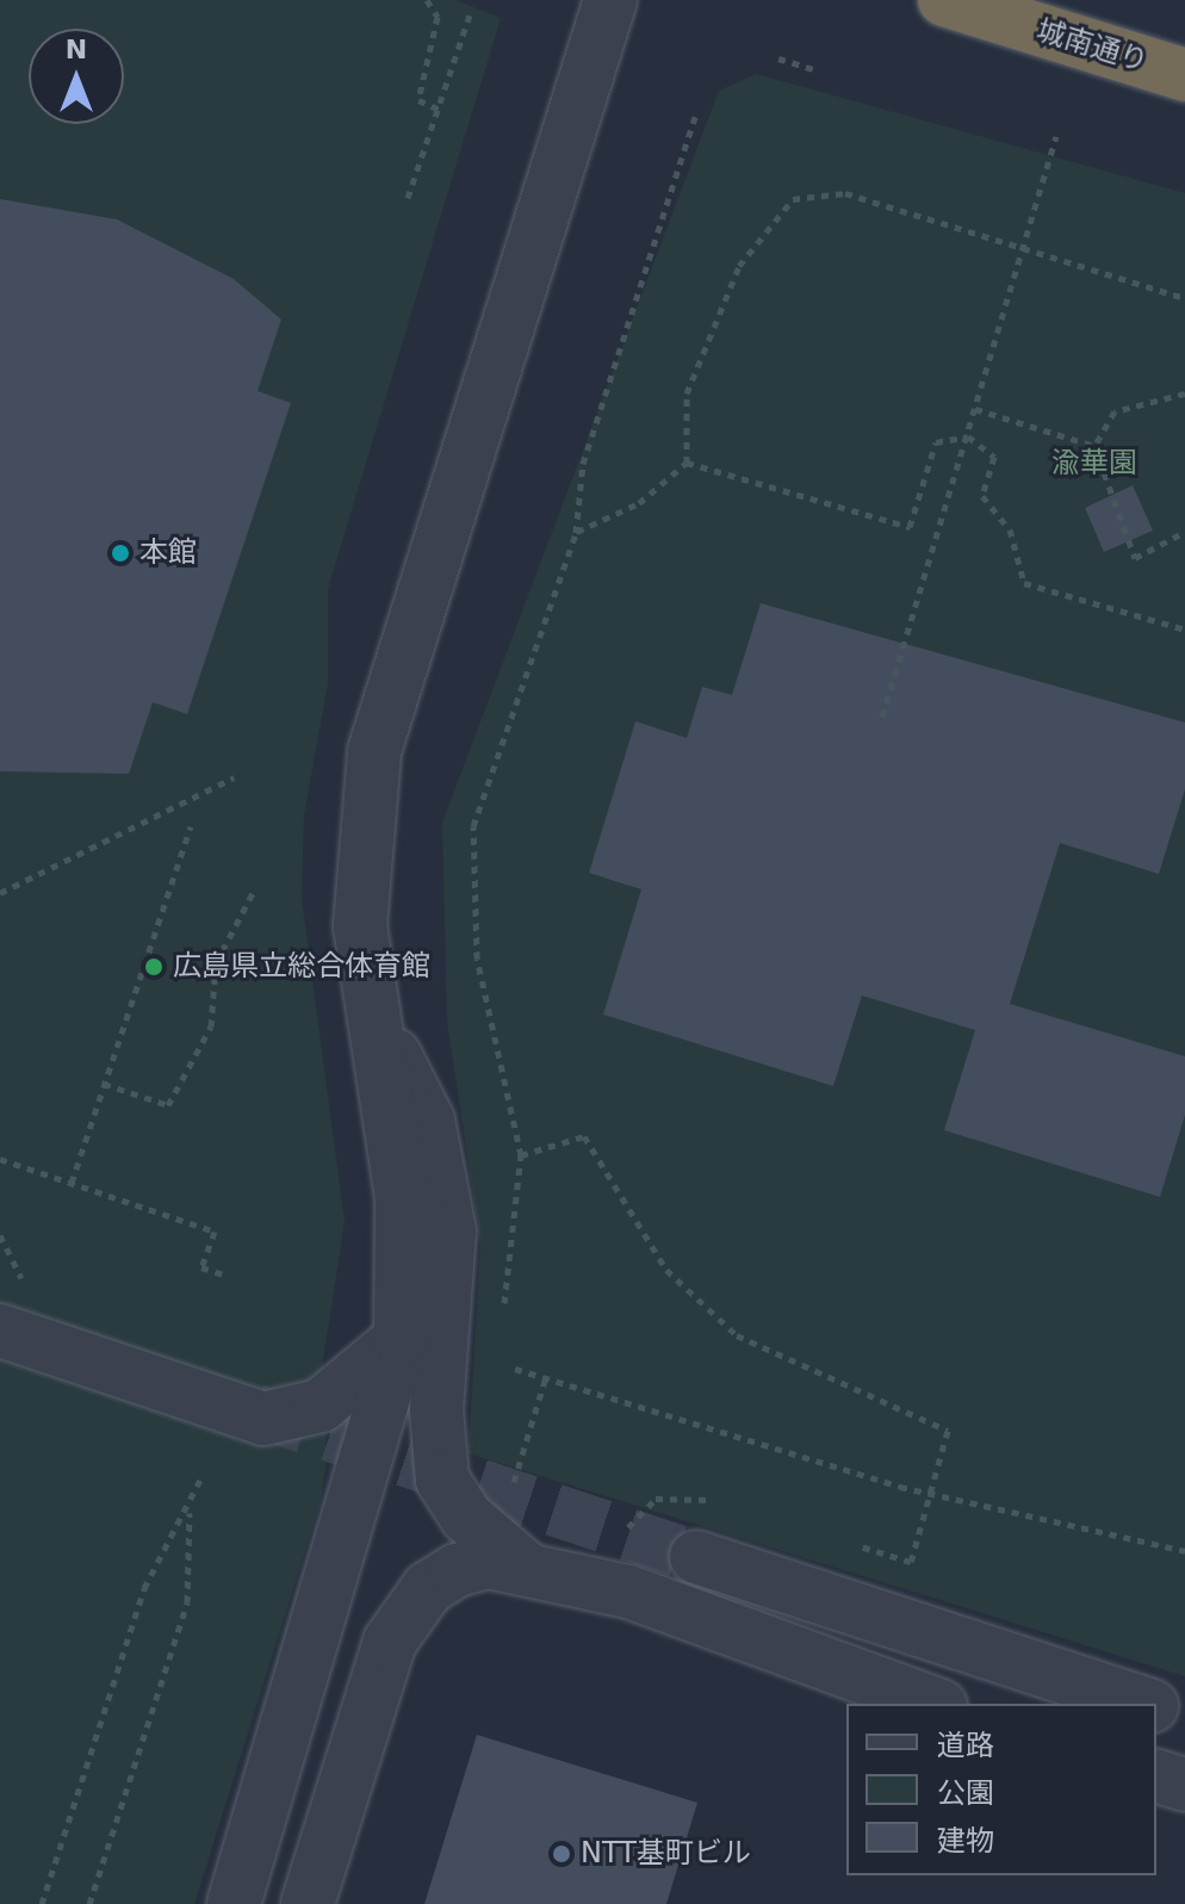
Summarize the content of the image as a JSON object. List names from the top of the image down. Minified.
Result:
{"streets":{"highway":["城南通り"]},"parks":["渝華園"],"places":["本館","広島県立総合体育館","NTT基町ビル"],"legend":["道路","公園","建物"],"north":"top"}
